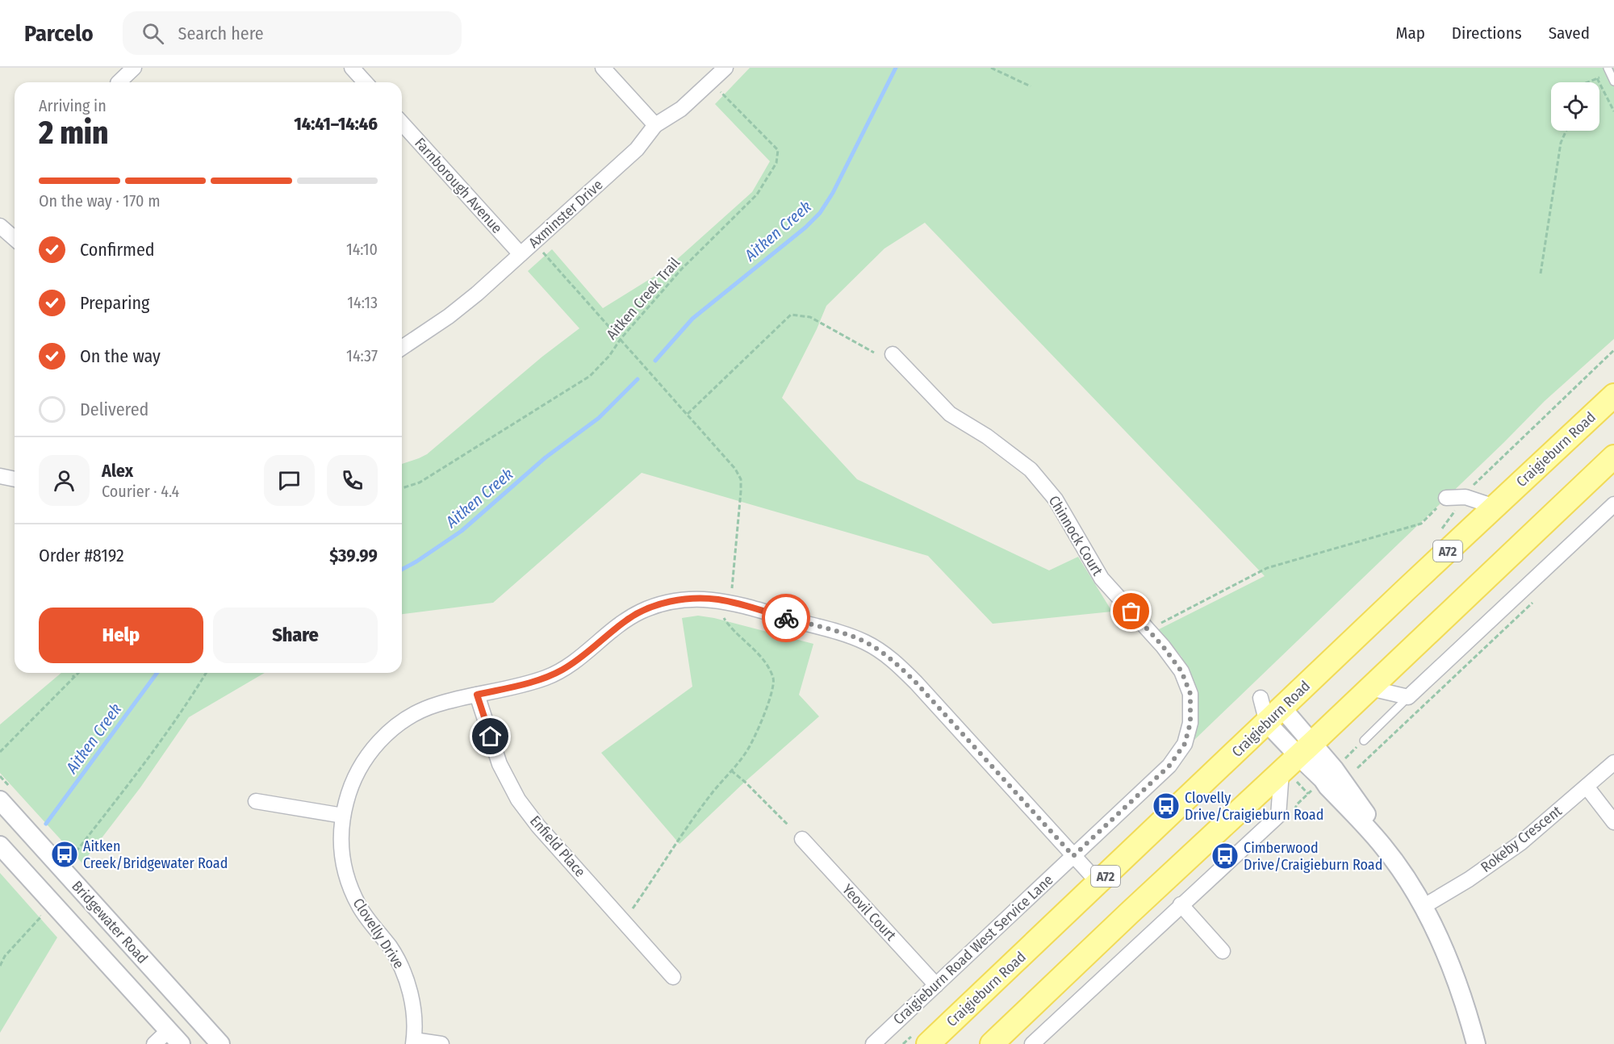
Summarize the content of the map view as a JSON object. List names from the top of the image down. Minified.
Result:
{"streets":{"main road":["Craigieburn Road","A72"],"street":["Farnborough Avenue","Axminster Drive","Chinnock Court","Rokeby Crescent","Enfield Place","Yeovil Court","Bridgewater Road","Clovelly Drive","Craigieburn Road West Service Lane"],"path":["Aitken Creek Trail"]},"crossings":[["Farnborough Avenue","Axminster Drive"],["Craigieburn Road","Clovelly Drive"],["Chinnock Court","Clovelly Drive"],["Chinnock Court","Craigieburn Road West Service Lane"],["Enfield Place","Clovelly Drive"],["Yeovil Court","Craigieburn Road West Service Lane"],["Clovelly Drive","Craigieburn Road West Service Lane"]],"water":["Aitken Creek"],"places":{"bus stop":["Clovelly Drive/Craigieburn Road","Aitken Creek/Bridgewater Road","Cimberwood Drive/Craigieburn Road"]},"page":{"header":"Parcelo","search":"Search here","nav":["Map","Directions","Saved"],"heading":["2 min","Arriving in","14:41–14:46"],"panel":["Alex","Courier · 4.4","Order #8192","$39.99"],"bar":"On the way · 170 m","list":[["Confirmed","14:10"],["Preparing","14:13"],["On the way","14:37"],"Delivered"],"buttons":["Help","Share"]}}
